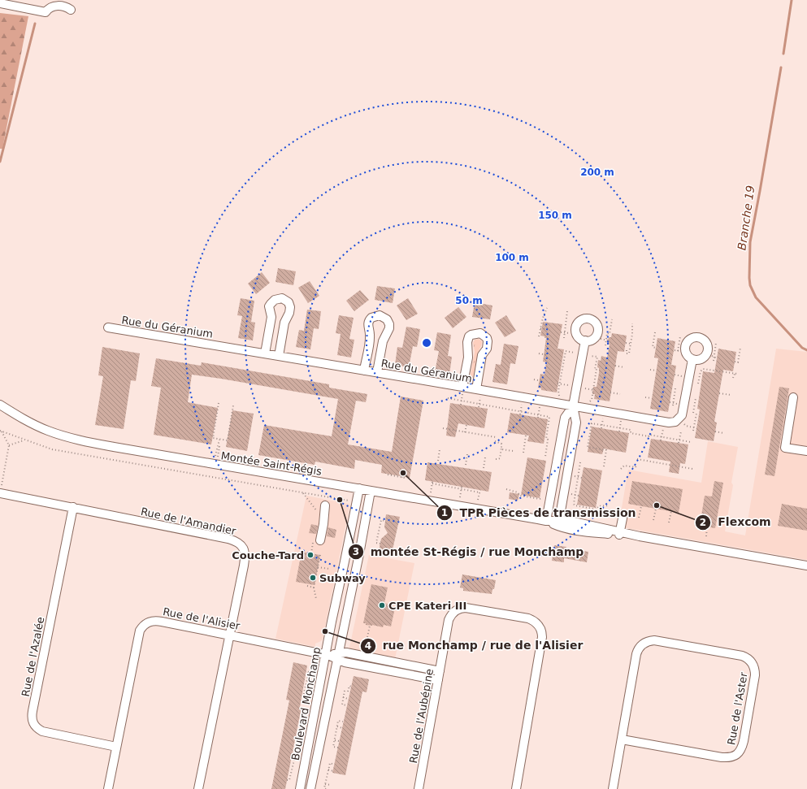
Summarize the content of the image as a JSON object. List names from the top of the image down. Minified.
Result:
{"streets":{"street":["Rue du Géranium","Montée Saint-Régis","Rue de l'Amandier","Rue de l'Alisier","Rue de l'Azalée","Boulevard Monchamp","Rue de l'Aster","Rue de l'Aubépine"]},"crossings":[["Montée Saint-Régis","Boulevard Monchamp"],["Rue de l'Amandier","Rue de l'Alisier"],["Rue de l'Amandier","Rue de l'Azalée"],["Rue de l'Alisier","Rue de l'Azalée"],["Rue de l'Alisier","Boulevard Monchamp"],["Rue de l'Alisier","Rue de l'Aubépine"]],"water":["Branche 19"],"places":["TPR Pièces de transmission","montée St-Régis / rue Monchamp","Flexcom","Couche-Tard","Subway","CPE Kateri III","rue Monchamp / rue de l'Alisier"],"rings":["200 m","150 m","100 m","50 m"]}
